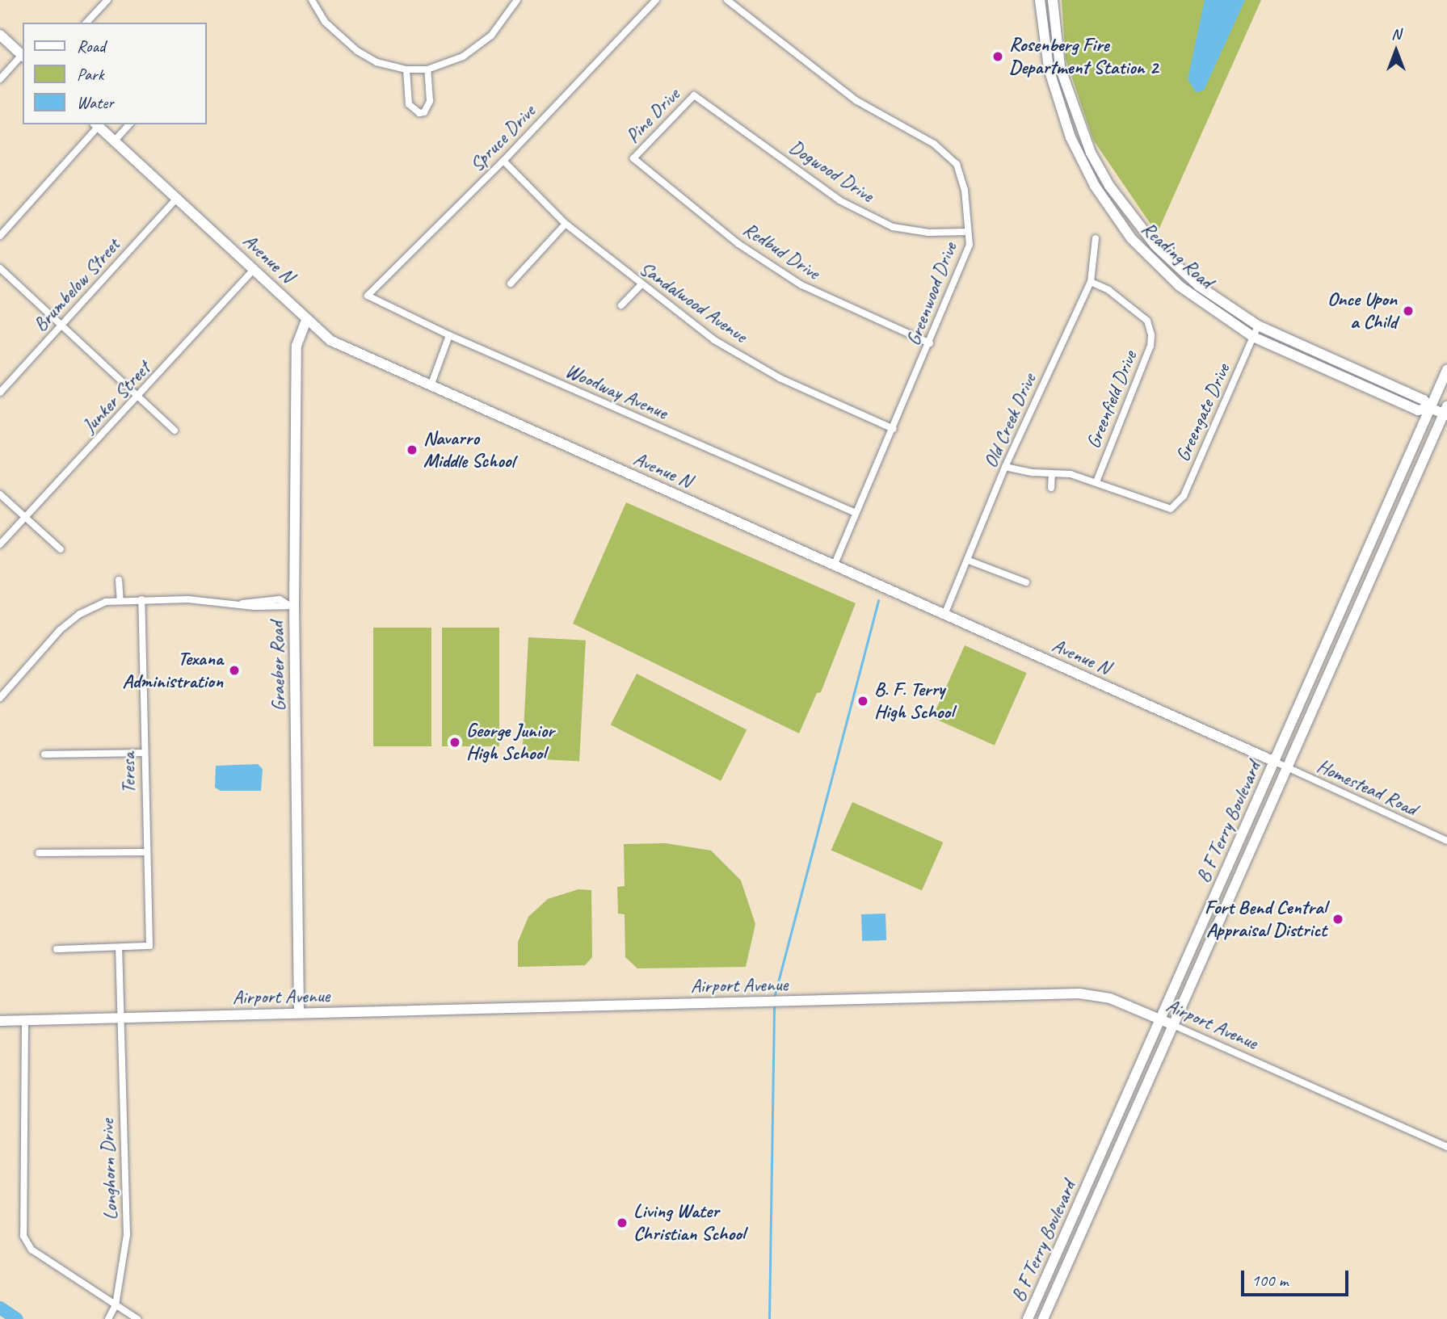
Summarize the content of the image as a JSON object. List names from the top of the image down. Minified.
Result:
{"streets":{"street":["Pine Drive","Spruce Drive","Dogwood Drive","Redbud Drive","Reading Road","Avenue N","Brumbelow Street","Greenwood Drive","Sandalwood Avenue","Woodway Avenue","Junker Street","Greenfield Drive","Greengate Drive","Old Creek Drive","Graeber Road","Teresa","Homestead Road","B F Terry Boulevard","Airport Avenue","Longhorn Drive"]},"crossings":[["Pine Drive","Dogwood Drive"],["Pine Drive","Redbud Drive"],["Spruce Drive","Sandalwood Avenue"],["Spruce Drive","Woodway Avenue"],["Dogwood Drive","Greenwood Drive"],["Redbud Drive","Greenwood Drive"],["Reading Road","Greengate Drive"],["Reading Road","B F Terry Boulevard"],["Avenue N","Brumbelow Street"],["Avenue N","Greenwood Drive"],["Avenue N","Junker Street"],["Avenue N","Old Creek Drive"],["Avenue N","Graeber Road"],["Avenue N","Homestead Road"],["Avenue N","B F Terry Boulevard"],["Greenwood Drive","Sandalwood Avenue"],["Greenwood Drive","Woodway Avenue"],["Greenfield Drive","Greengate Drive"],["Greenfield Drive","Old Creek Drive"],["Graeber Road","Airport Avenue"],["Teresa","Longhorn Drive"],["Homestead Road","B F Terry Boulevard"],["B F Terry Boulevard","Airport Avenue"],["Airport Avenue","Longhorn Drive"]],"places":["Rosenberg Fire Department Station 2","Once Upon a Child","Navarro Middle School","Texana Administration","B. F. Terry High School","George Junior High School","Fort Bend Central Appraisal District","Living Water Christian School"],"legend":["Road","Park","Water"],"scale_bar":"100 m","north":"top"}
